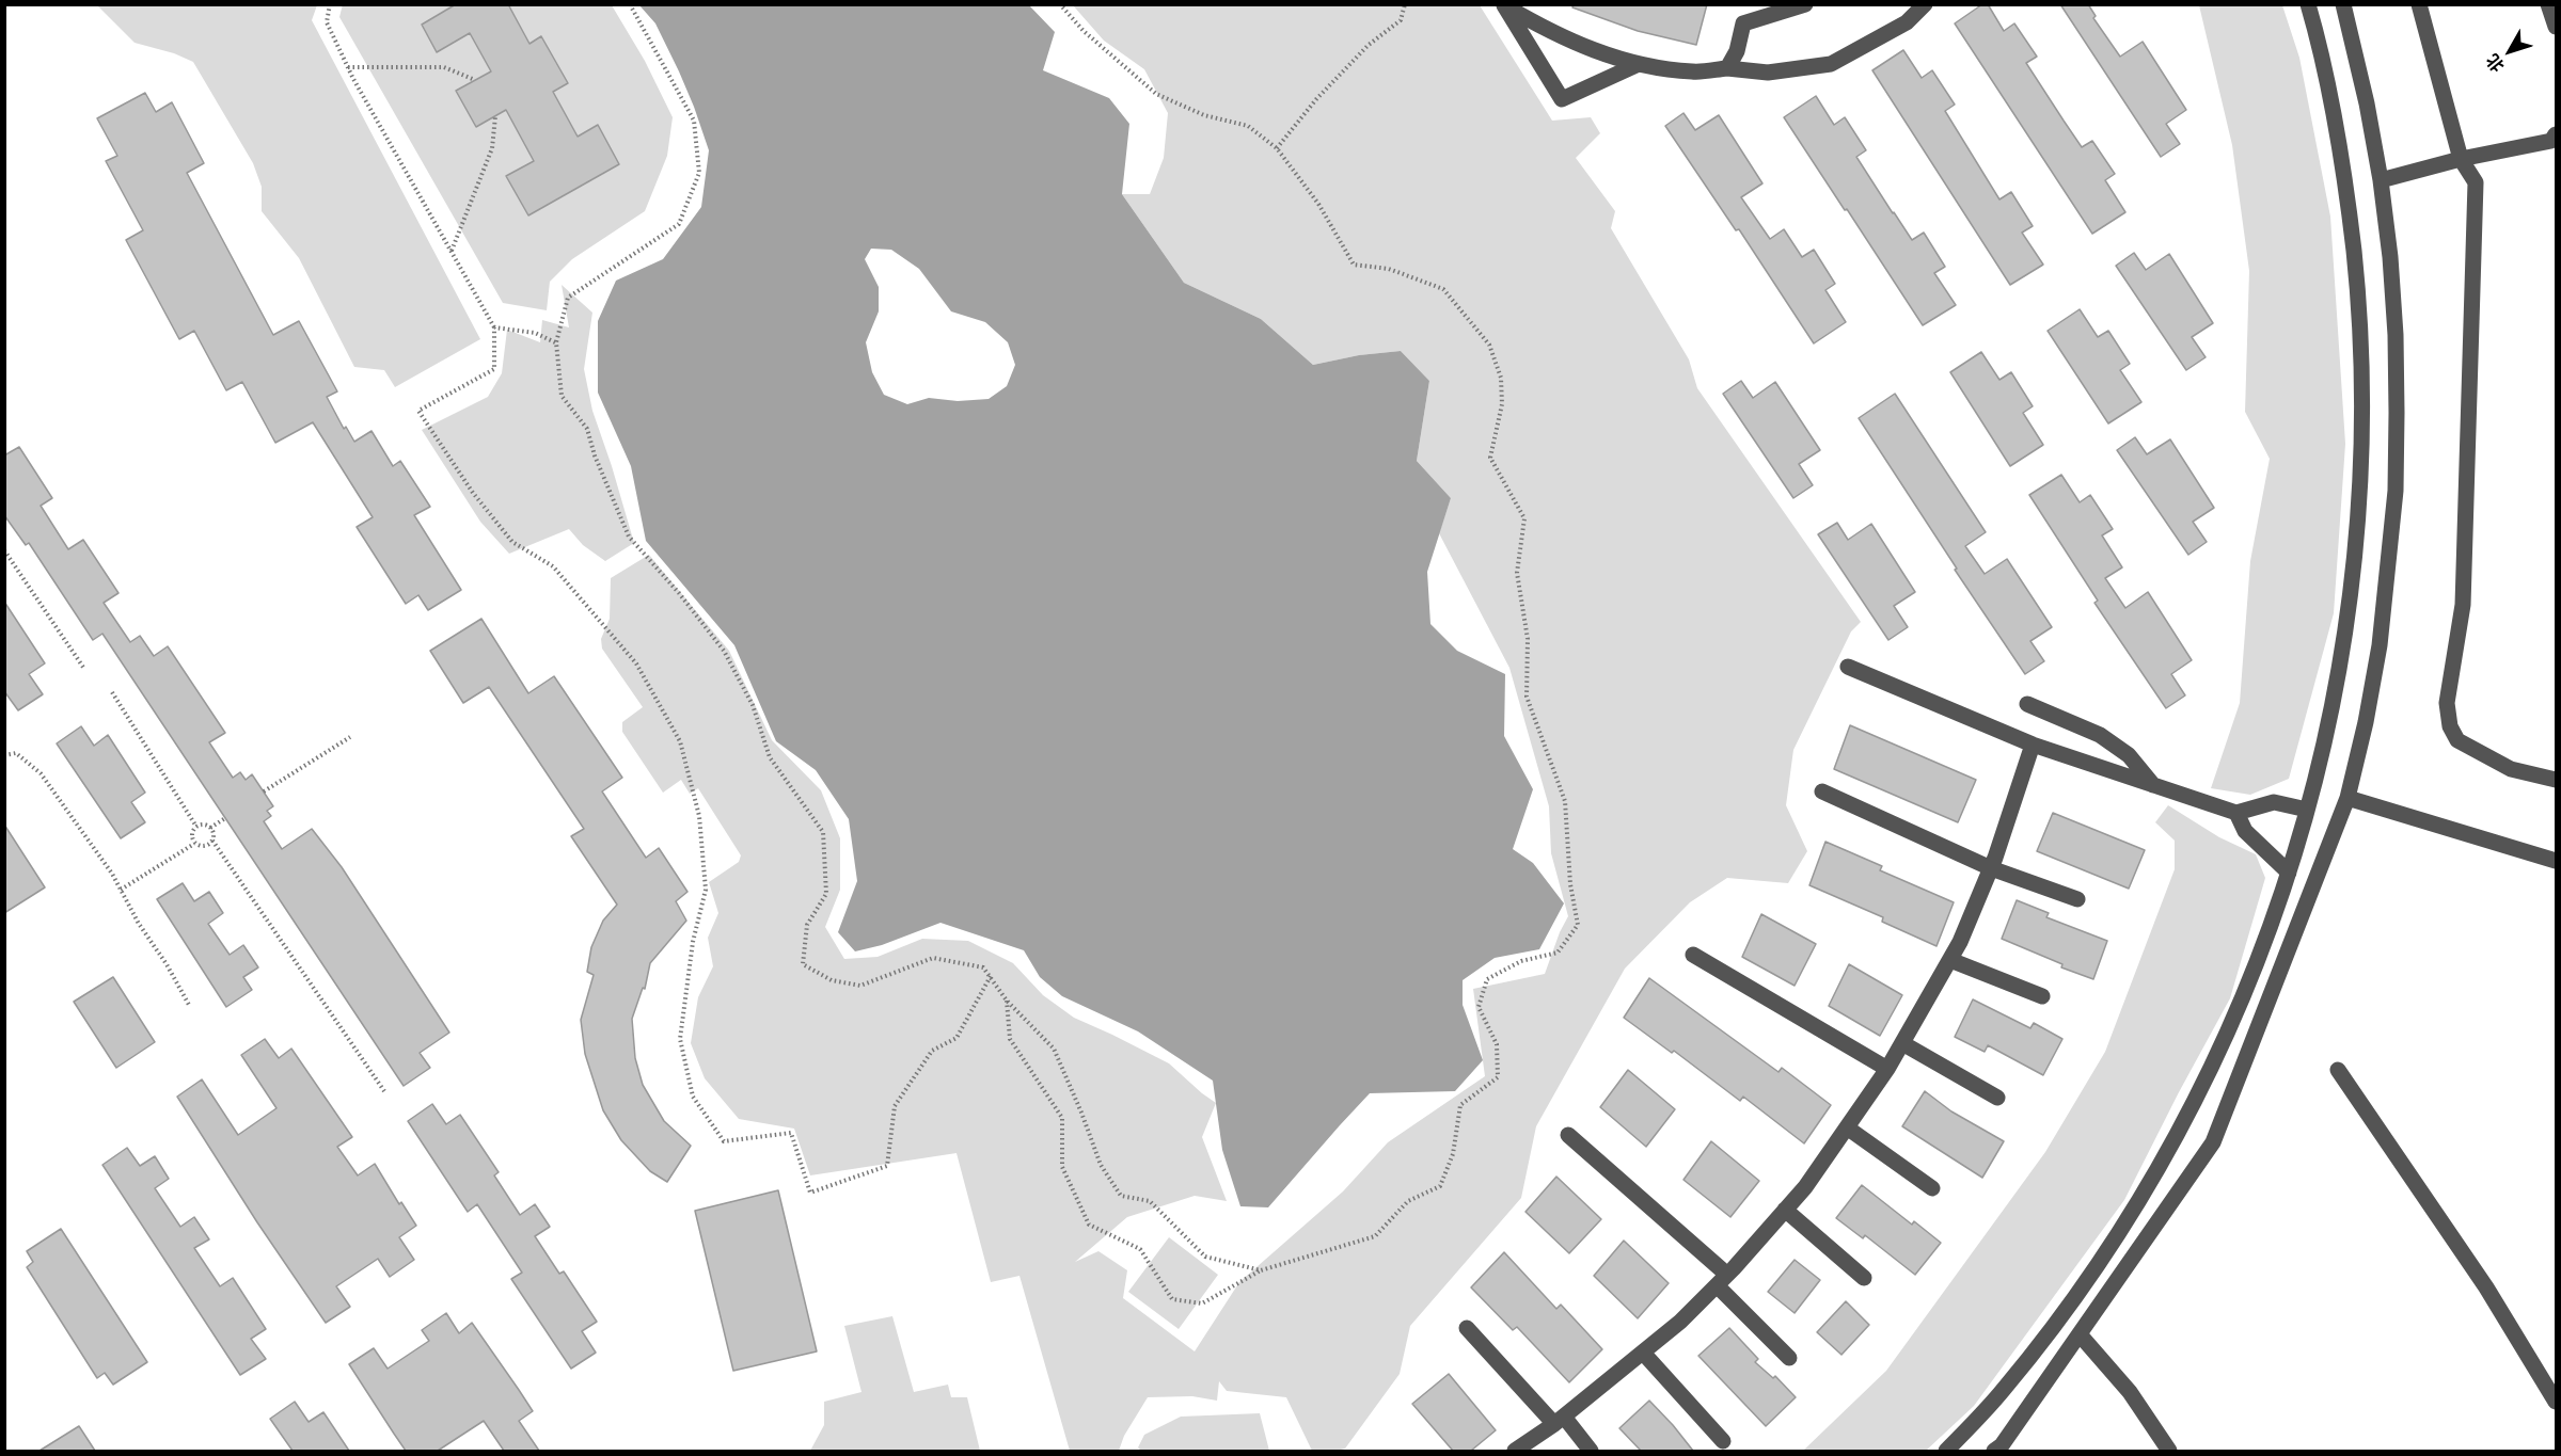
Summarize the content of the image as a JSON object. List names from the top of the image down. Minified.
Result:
{"north":"bottom left"}
